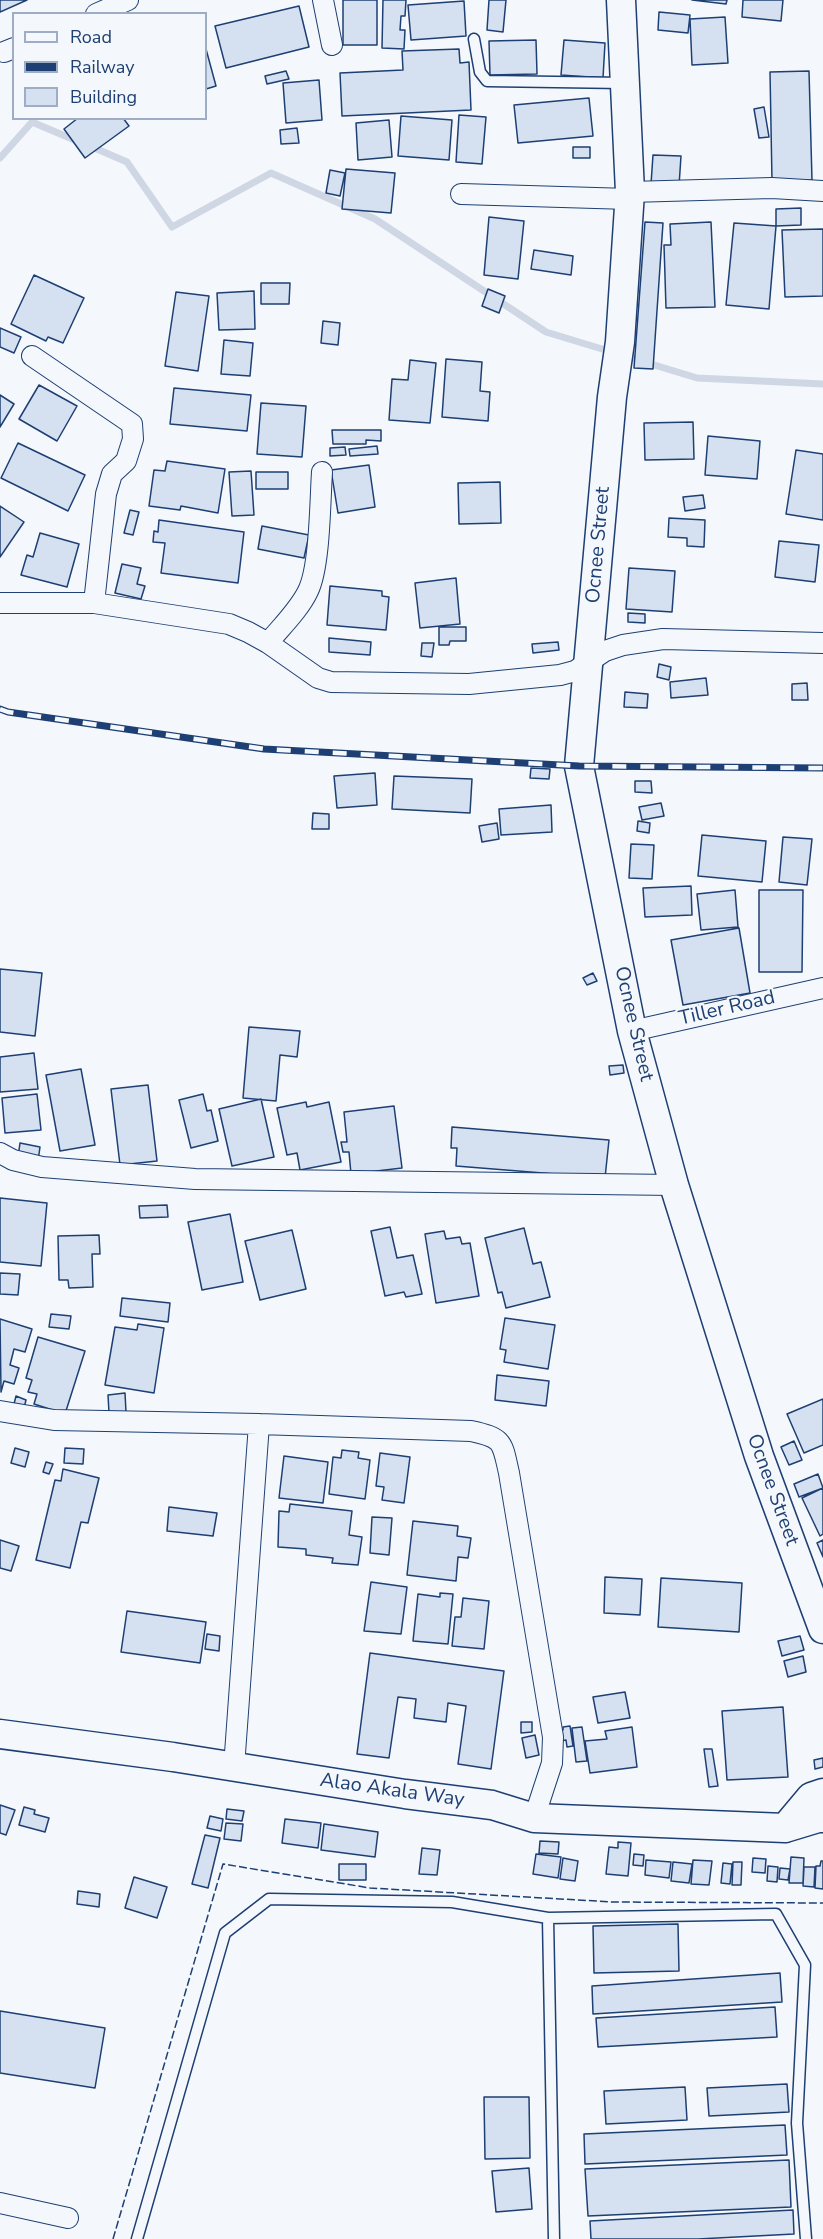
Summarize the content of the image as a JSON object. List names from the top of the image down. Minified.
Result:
{"streets":{"street":["Ocnee Street","Tiller Road","Alao Akala Way"]},"crossings":[["Ocnee Street","Tiller Road"]],"legend":["Road","Railway","Building"]}
